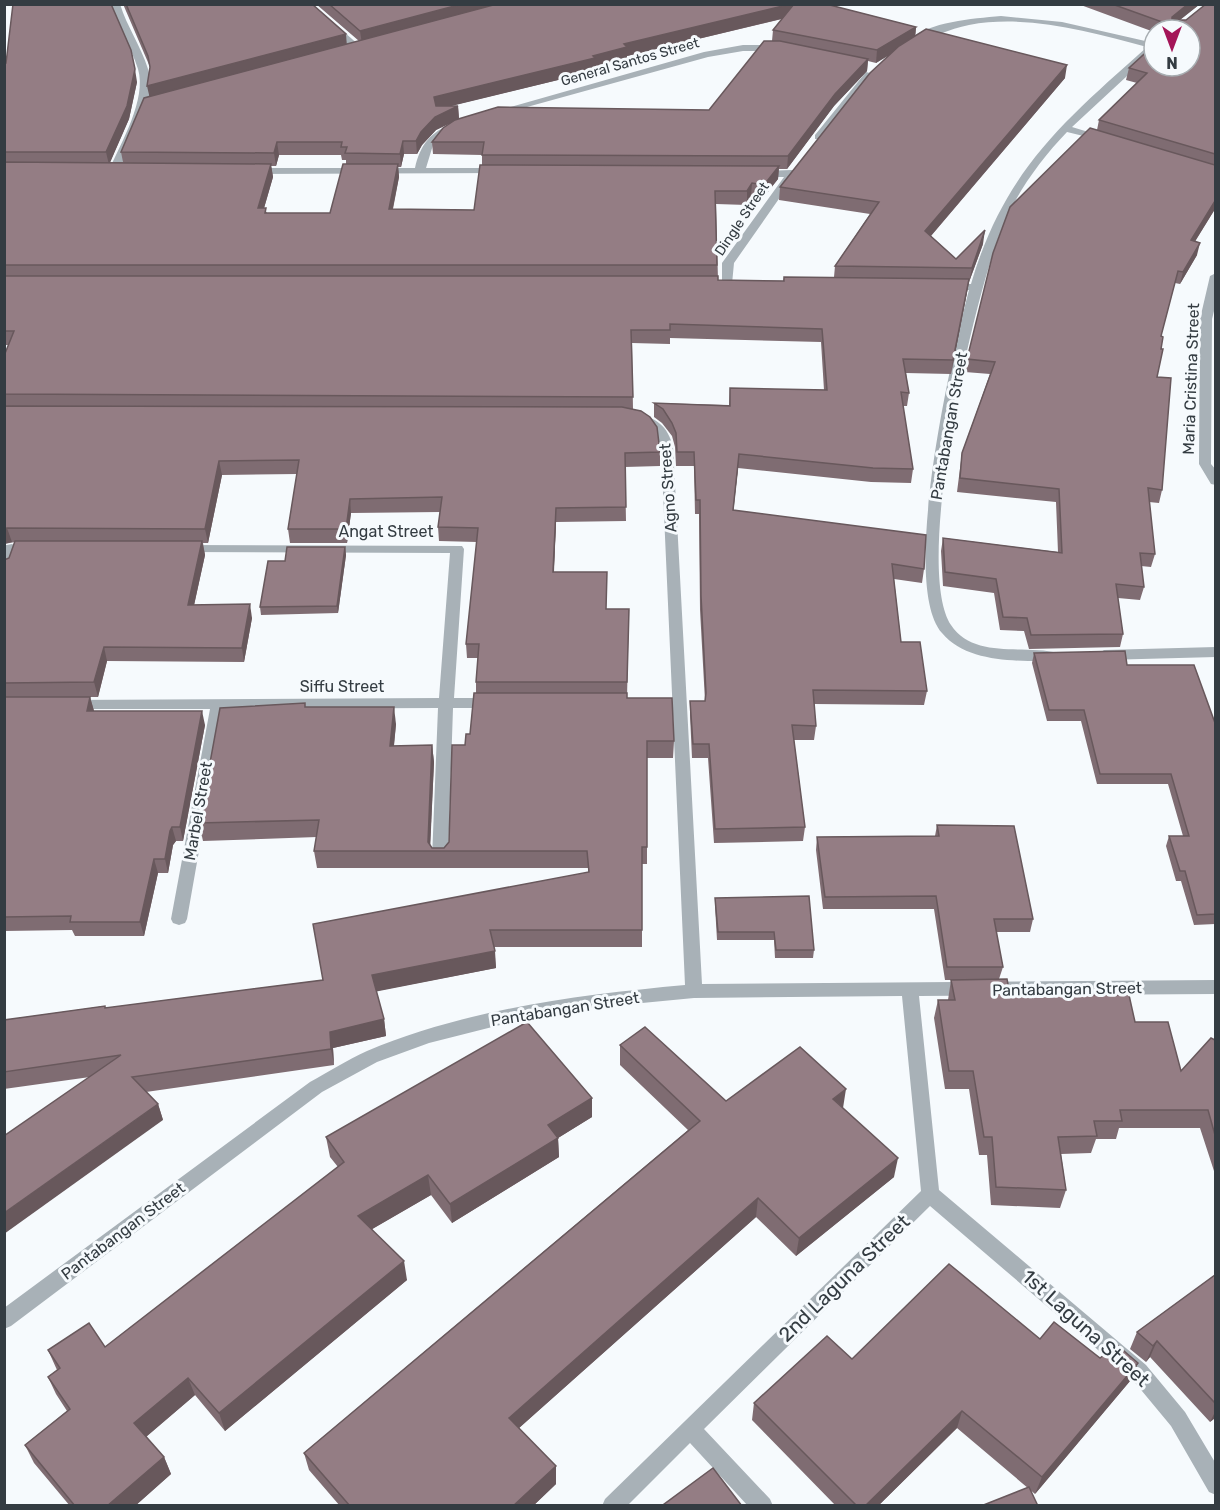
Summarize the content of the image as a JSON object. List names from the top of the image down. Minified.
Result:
{"streets":{"street":["General Santos Street","Dingle Street","Maria Cristina Street","Pantabangan Street","Agno Street","Angat Street","Siffu Street","Marbel Street","2nd Laguna Street","1st Laguna Street"]},"crossings":[["Pantabangan Street","Agno Street"],["Angat Street","Siffu Street"],["Siffu Street","Marbel Street"],["2nd Laguna Street","1st Laguna Street"]],"north":"bottom"}
